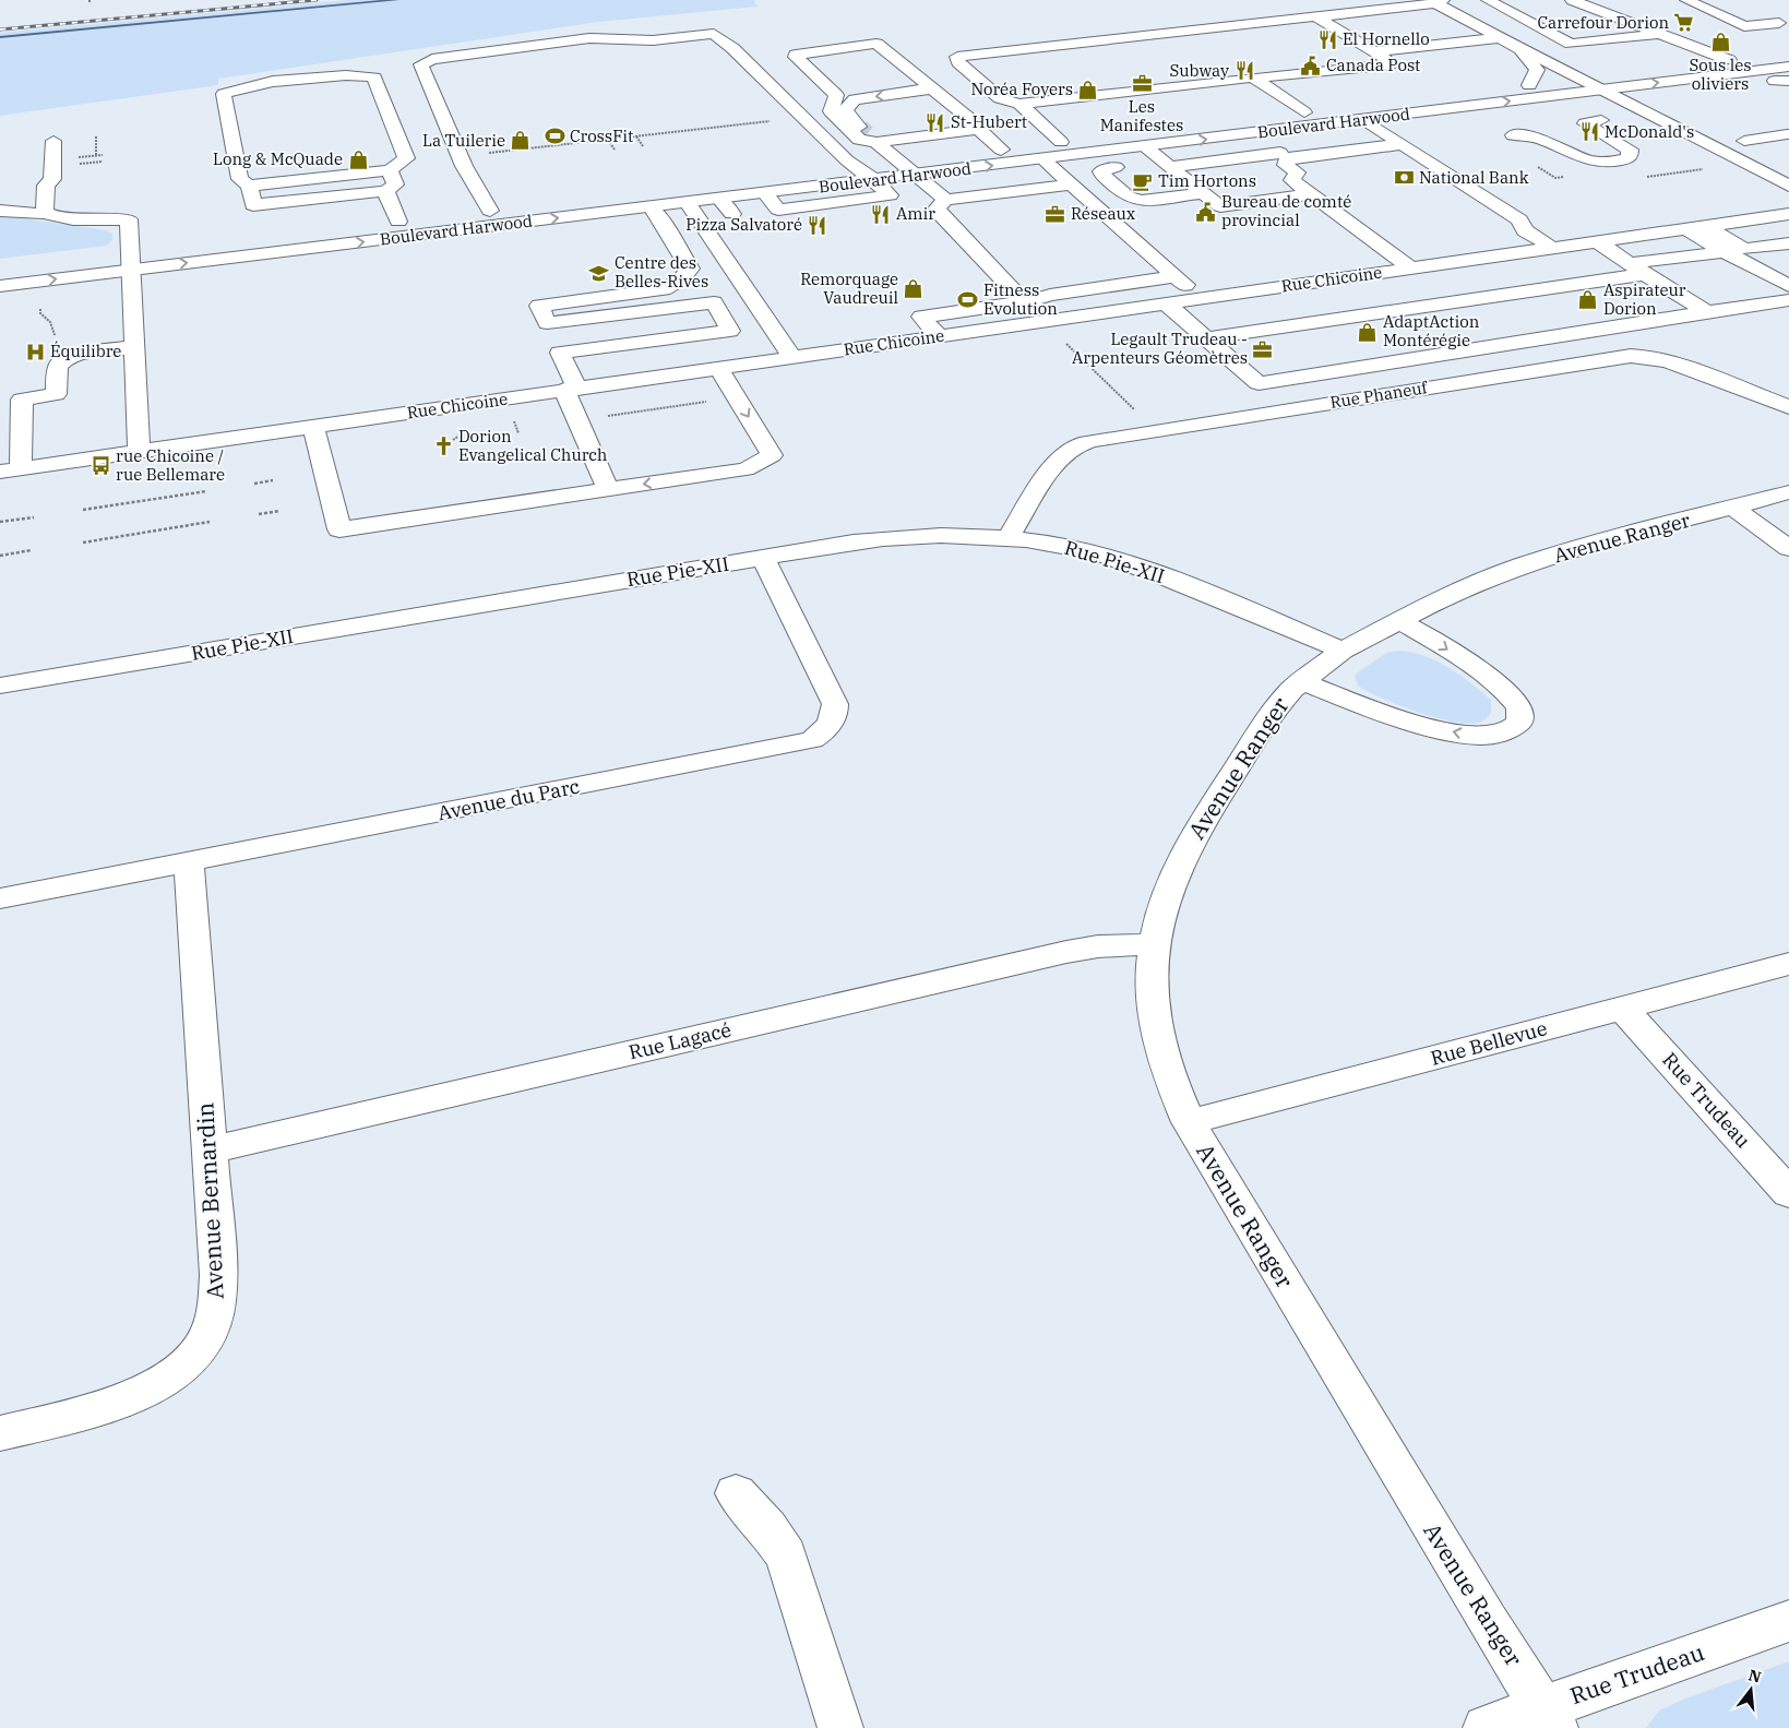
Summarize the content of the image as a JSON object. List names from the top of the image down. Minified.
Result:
{"streets":{"main road":["Boulevard Harwood","Rue Chicoine","Rue Phaneuf","Avenue Ranger","Rue Pie-XII","Avenue du Parc","Rue Lagacé","Rue Bellevue","Rue Trudeau","Avenue Bernardin"]},"crossings":[["Rue Phaneuf","Rue Pie-XII"],["Avenue Ranger","Rue Pie-XII"],["Avenue Ranger","Rue Lagacé"],["Avenue Ranger","Rue Bellevue"],["Avenue Ranger","Rue Trudeau"],["Rue Pie-XII","Avenue du Parc"],["Avenue du Parc","Avenue Bernardin"],["Rue Lagacé","Avenue Bernardin"],["Rue Bellevue","Rue Trudeau"]],"places":{"supermarket":["Carrefour Dorion"],"restaurant":["El Hornello","Subway","St-Hubert","McDonald's","Amir","Pizza Salvatoré"],"shop":["Sous les oliviers","Noréa Foyers","La Tuilerie","Long & McQuade","Remorquage Vaudreuil","Aspirateur Dorion","AdaptAction Montérégie"],"public building":["Canada Post","Bureau de comté provincial"],"office":["Les Manifestes","Réseaux","Legault Trudeau - Arpenteurs Géomètres"],"sports":["CrossFit","Fitness Evolution"],"bank":["National Bank"],"cafe":["Tim Hortons"],"school or university":["Centre des Belles-Rives"],"hospital":["Équilibre"],"church":["Dorion Evangelical Church"],"bus stop":["rue Chicoine / rue Bellemare"]},"north":"top"}
